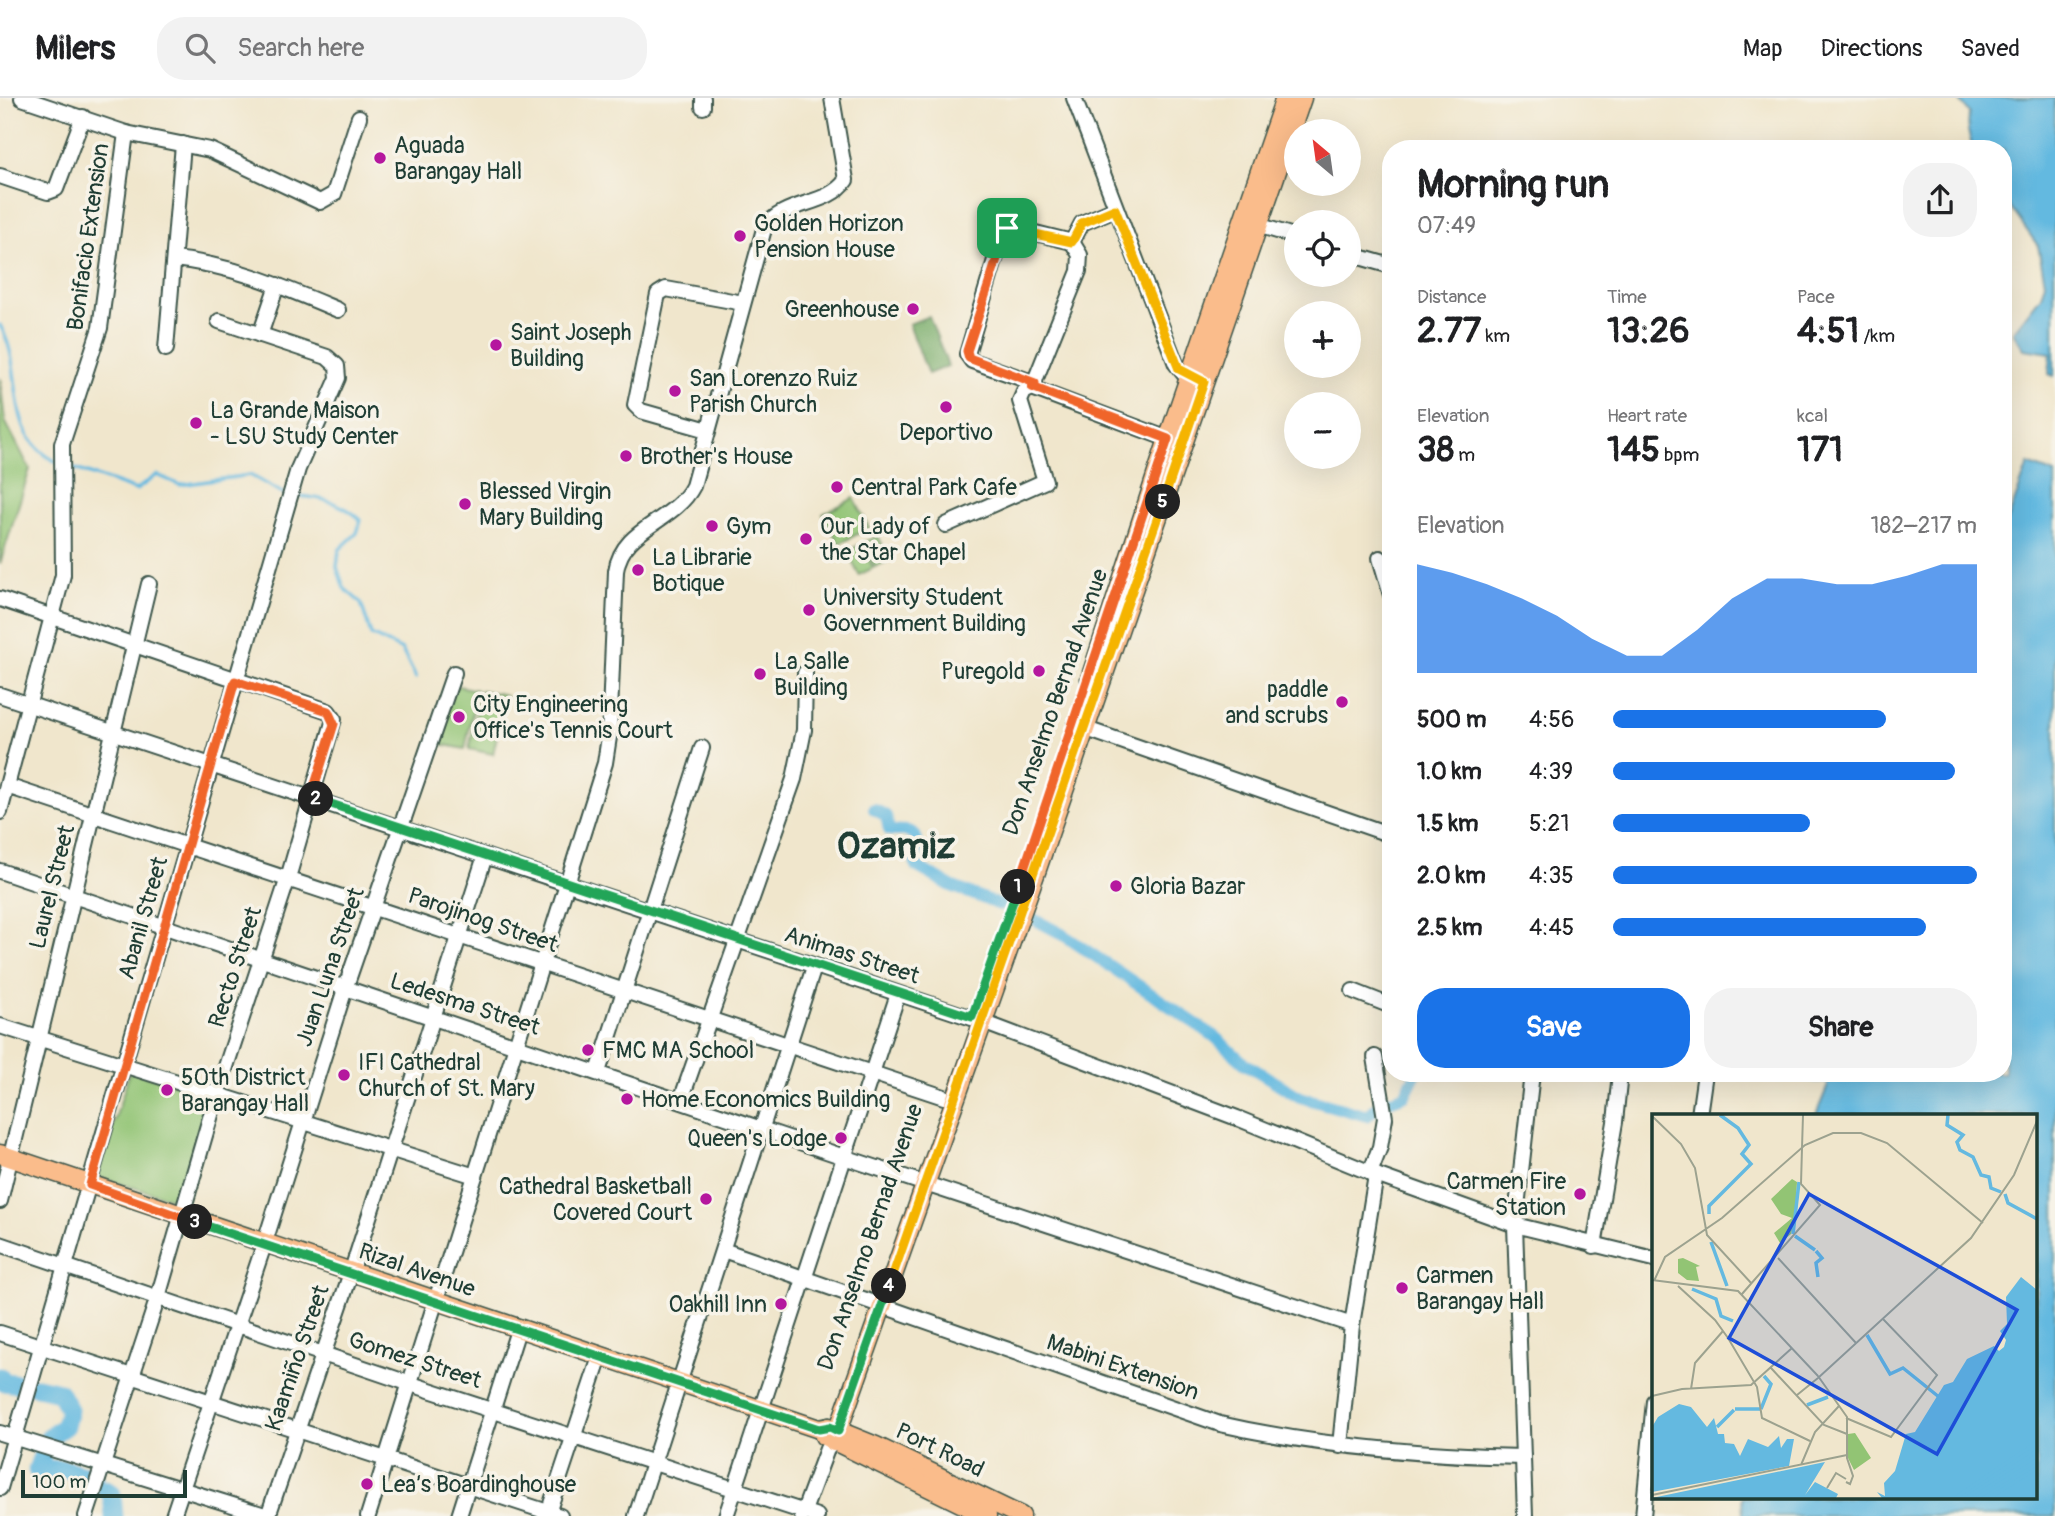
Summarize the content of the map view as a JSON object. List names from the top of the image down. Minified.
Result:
{"streets":{"main road":["Don Anselmo Bernad Avenue","Rizal Avenue","Port Road"],"street":["Bonifacio Extension","Laurel Street","Abanil Street","Parojinog Street","Animas Street","Recto Street","Juan Luna Street","Ledesma Street","Kaamiño Street","Gomez Street","Mabini Extension"]},"crossings":[["Bonifacio Extension","Parojinog Street"],["Bonifacio Extension","Animas Street"],["Bonifacio Extension","Recto Street"],["Don Anselmo Bernad Avenue","Parojinog Street"],["Don Anselmo Bernad Avenue","Animas Street"],["Don Anselmo Bernad Avenue","Ledesma Street"],["Don Anselmo Bernad Avenue","Rizal Avenue"],["Don Anselmo Bernad Avenue","Mabini Extension"],["Don Anselmo Bernad Avenue","Port Road"],["Laurel Street","Parojinog Street"],["Laurel Street","Animas Street"],["Laurel Street","Recto Street"],["Laurel Street","Ledesma Street"],["Laurel Street","Rizal Avenue"],["Abanil Street","Parojinog Street"],["Abanil Street","Animas Street"],["Abanil Street","Recto Street"],["Abanil Street","Ledesma Street"],["Abanil Street","Rizal Avenue"],["Abanil Street","Gomez Street"],["Parojinog Street","Recto Street"],["Parojinog Street","Juan Luna Street"],["Parojinog Street","Kaamiño Street"],["Animas Street","Recto Street"],["Animas Street","Juan Luna Street"],["Animas Street","Kaamiño Street"],["Recto Street","Ledesma Street"],["Recto Street","Rizal Avenue"],["Recto Street","Gomez Street"],["Juan Luna Street","Ledesma Street"],["Juan Luna Street","Rizal Avenue"],["Juan Luna Street","Gomez Street"],["Ledesma Street","Kaamiño Street"],["Rizal Avenue","Kaamiño Street"],["Rizal Avenue","Port Road"],["Kaamiño Street","Gomez Street"]],"districts":["Ozamiz"],"places":["Aguada Barangay Hall","Golden Horizon Pension House","Greenhouse","Saint Joseph Building","San Lorenzo Ruiz Parish Church","Deportivo","La Grande Maison - LSU Study Center","Brother's House","Central Park Cafe","Blessed Virgin Mary Building","Gym","Our Lady of the Star Chapel","La Librarie Botique","University Student Government Building","Puregold","La Salle Building","paddle and scrubs","City Engineering Office's Tennis Court","Gloria Bazar","FMC MA School","IFI Cathedral Church of St. Mary","50th District Barangay Hall","Home Economics Building","Queen's Lodge","Carmen Fire Station","Cathedral Basketball Covered Court","Carmen Barangay Hall","Oakhill Inn","Lea’s Boardinghouse"],"scale_bar":"100 m","north":"top left","page":{"header":"Milers","search":"Search here","nav":["Map","Directions","Saved"],"map_buttons":["+","−"],"heading":["Morning run","07:49"],"stats":[["Distance","2.77 km"],["Time","13:26"],["Pace","4:51 /km"],["Elevation","38 m"],["Heart rate","145 bpm"],["kcal","171"]],"pins":["5","2","1","3","4"],"chart":["Elevation","182–217 m"],"list":[{"name":"500 m","note":"4:56"},{"name":"1.0 km","note":"4:39"},{"name":"1.5 km","note":"5:21"},{"name":"2.0 km","note":"4:35"},{"name":"2.5 km","note":"4:45"}],"buttons":["Save","Share"],"scale":"100 m"}}
